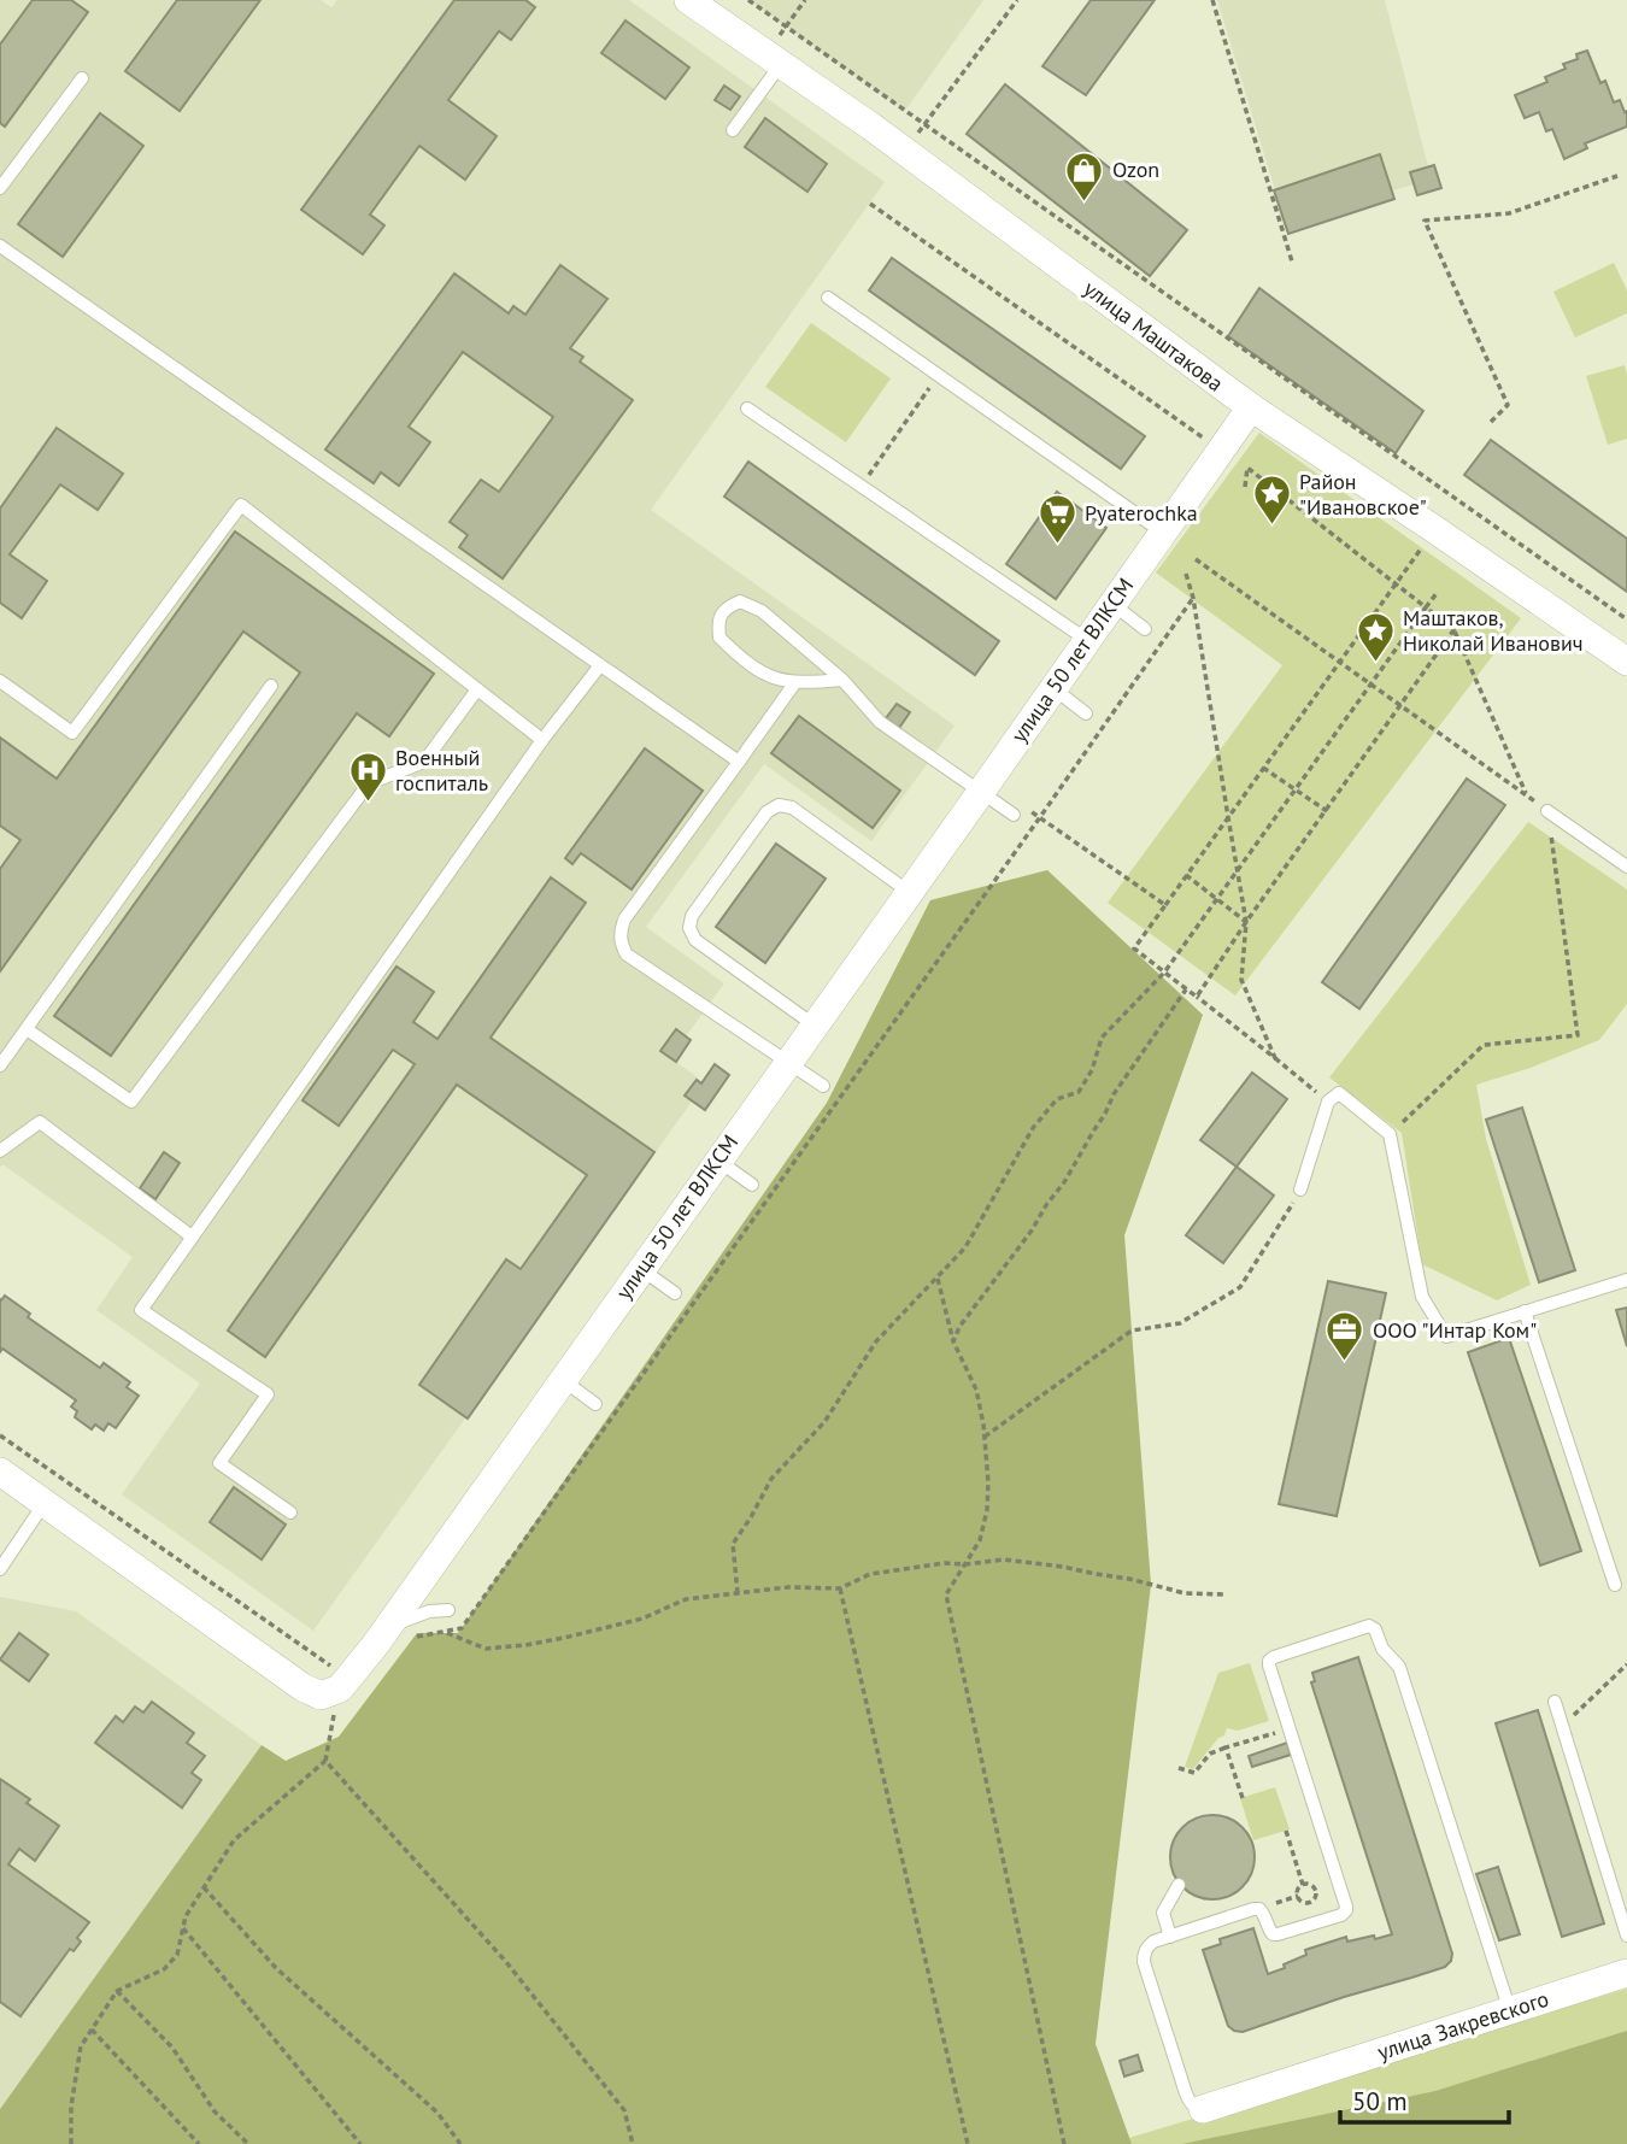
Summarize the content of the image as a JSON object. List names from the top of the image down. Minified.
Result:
{"streets":{"street":["улица Маштакова","улица 50 лет ВЛКСМ","улица Закревского"]},"crossings":[["улица Маштакова","улица 50 лет ВЛКСМ"]],"places":{"shop":["Ozon"],"place":["Район \"Ивановское\"","Маштаков, Николай Иванович"],"supermarket":["Pyaterochka"],"hospital":["Военный госпиталь"],"office":["ООО \"Интар Ком\""]},"scale_bar":"50 m"}
